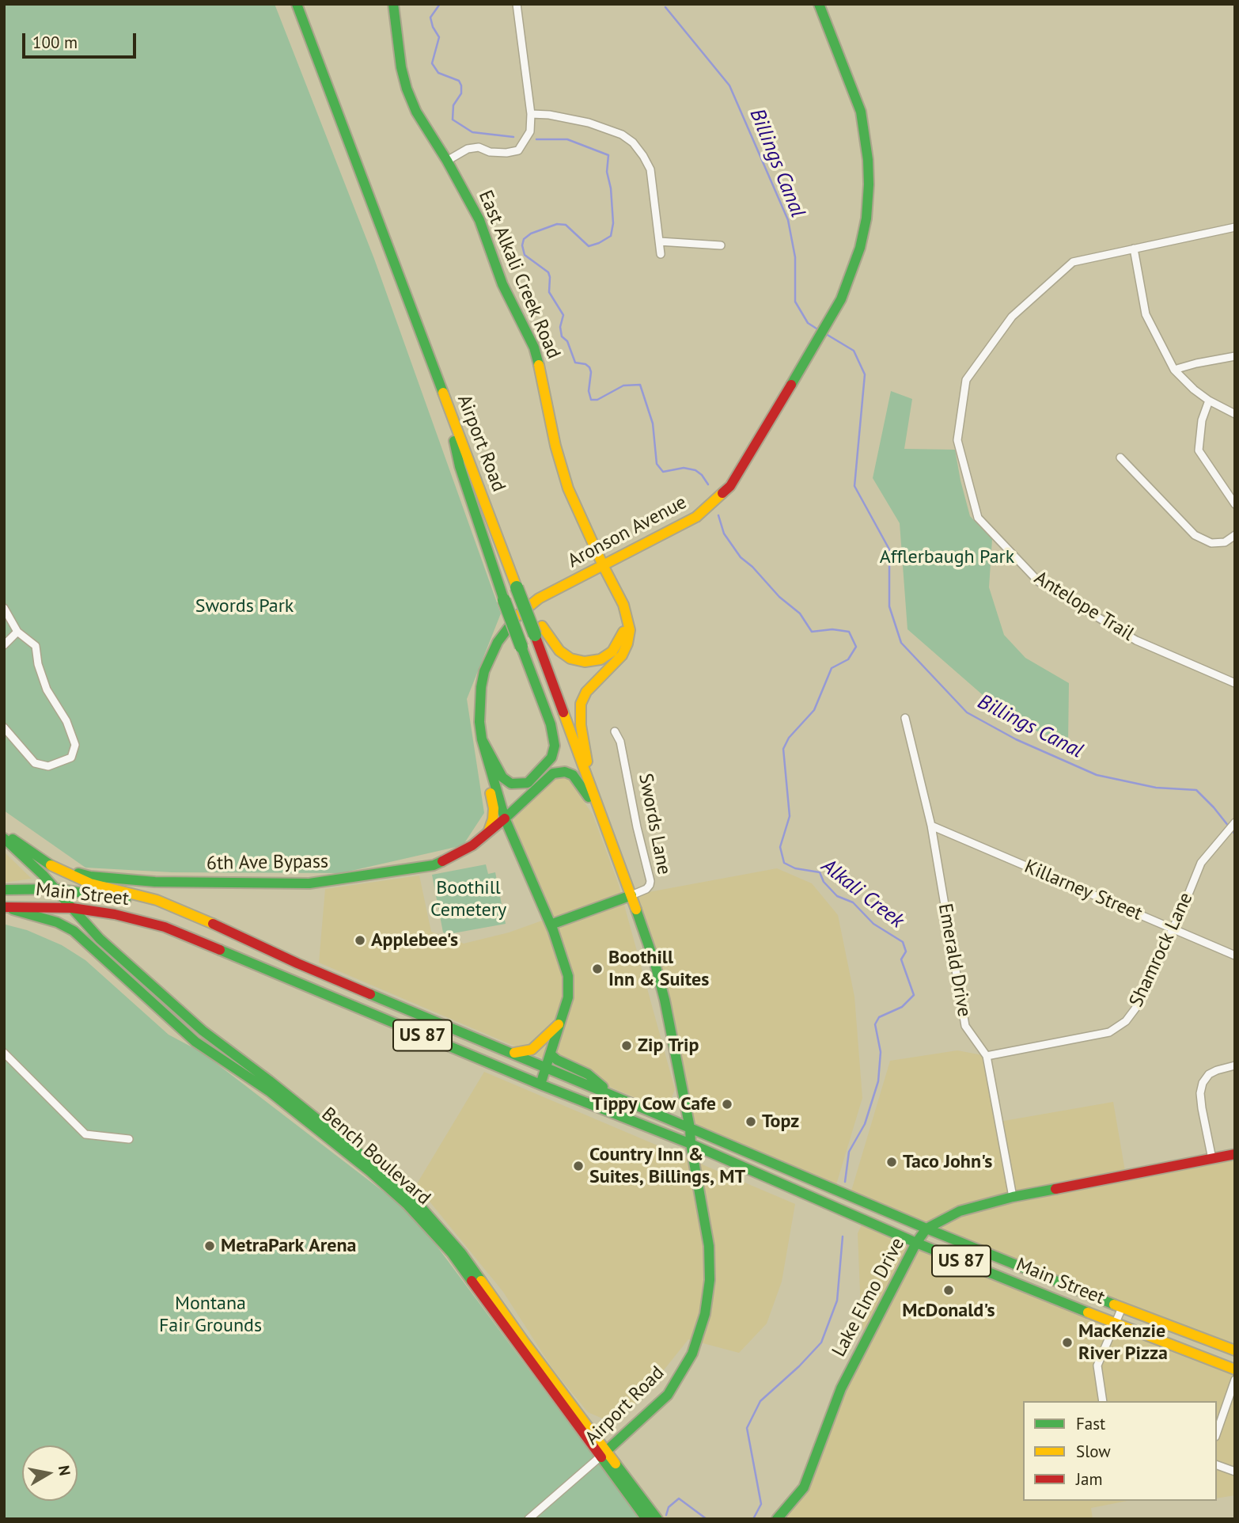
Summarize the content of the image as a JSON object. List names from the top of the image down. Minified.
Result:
{"streets":{"main road":["East Alkali Creek Road","Airport Road","Aronson Avenue","Swords Lane","6th Ave Bypass","Main Street","US 87","Bench Boulevard","Lake Elmo Drive"],"street":["Antelope Trail","Killarney Street","Shamrock Lane","Emerald Drive"]},"crossings":[["East Alkali Creek Road","Aronson Avenue"],["Airport Road","Swords Lane"],["Airport Road","6th Ave Bypass"],["Airport Road","Main Street"],["Airport Road","US 87"],["Airport Road","Bench Boulevard"],["Aronson Avenue","Swords Lane"],["Aronson Avenue","6th Ave Bypass"],["Aronson Avenue","Main Street"],["Aronson Avenue","US 87"],["Killarney Street","Shamrock Lane"],["Killarney Street","Emerald Drive"],["Main Street","US 87"],["Main Street","Bench Boulevard"],["Main Street","Lake Elmo Drive"],["Shamrock Lane","Emerald Drive"],["Emerald Drive","Lake Elmo Drive"]],"water":["Billings Canal","Alkali Creek"],"parks":["Afflerbaugh Park","Swords Park","Boothill Cemetery","Montana Fair Grounds"],"places":["Applebee's","Boothill Inn & Suites","Zip Trip","Tippy Cow Cafe","Topz","Taco John's","Country Inn & Suites, Billings, MT","MetraPark Arena","McDonald's","MacKenzie River Pizza"],"legend":["Fast","Slow","Jam"],"scale_bar":"100 m","north":"right"}
